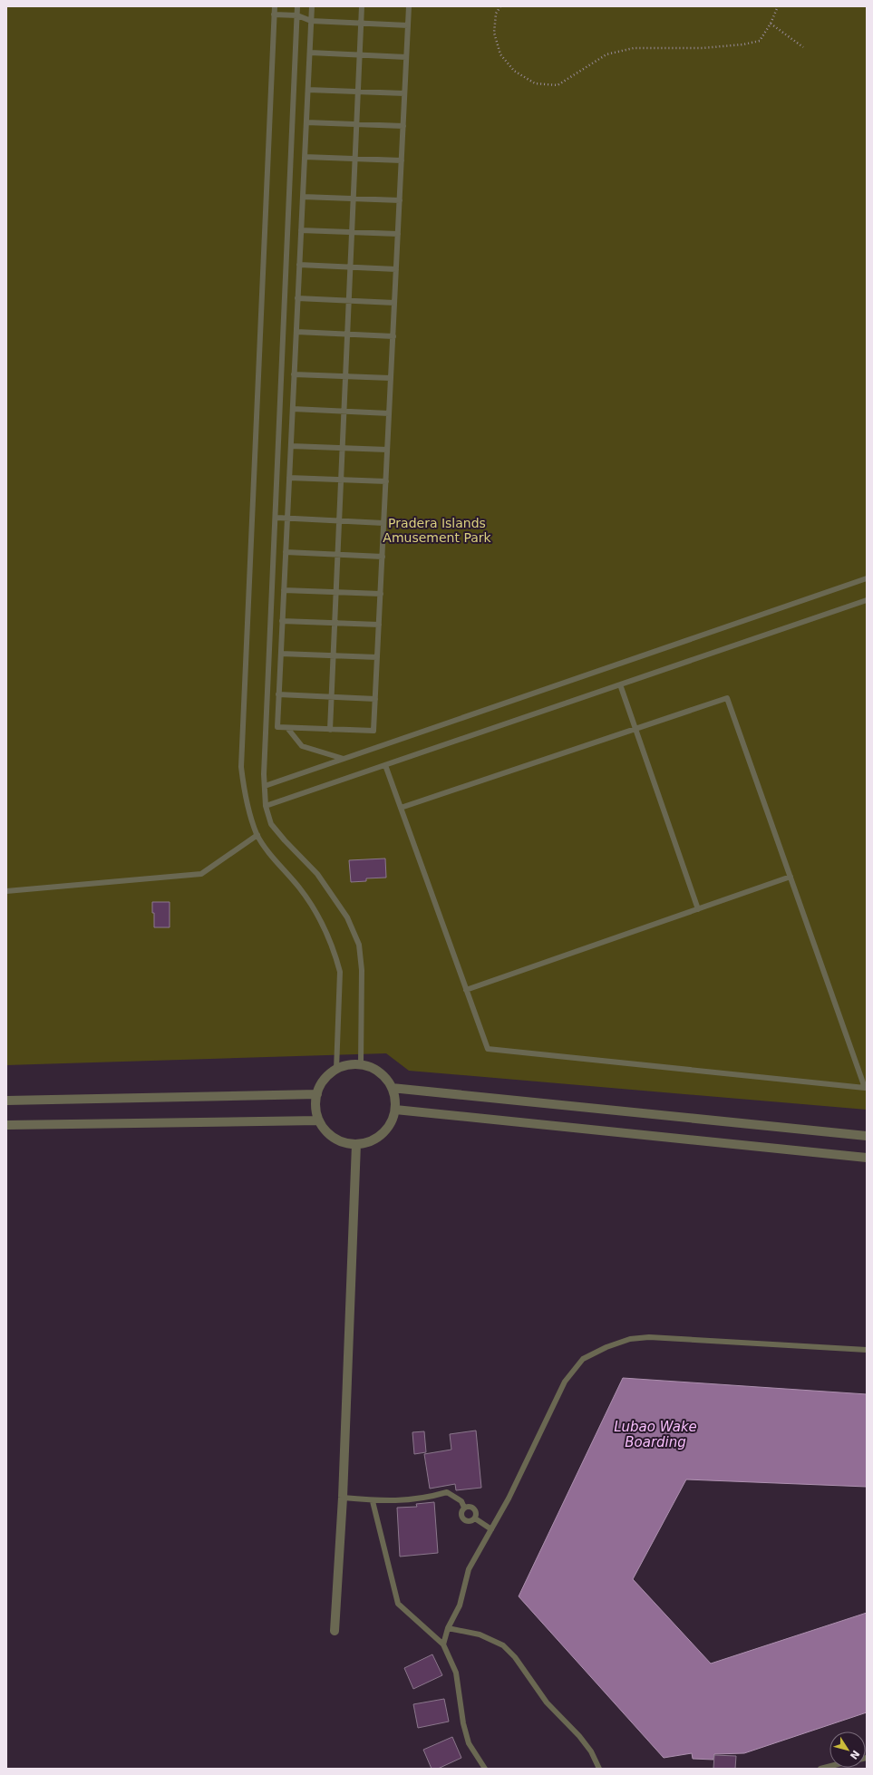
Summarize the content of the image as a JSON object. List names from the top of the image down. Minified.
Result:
{"water":["Lubao Wake Boarding"],"parks":["Pradera Islands Amusement Park"],"north":"bottom right"}
